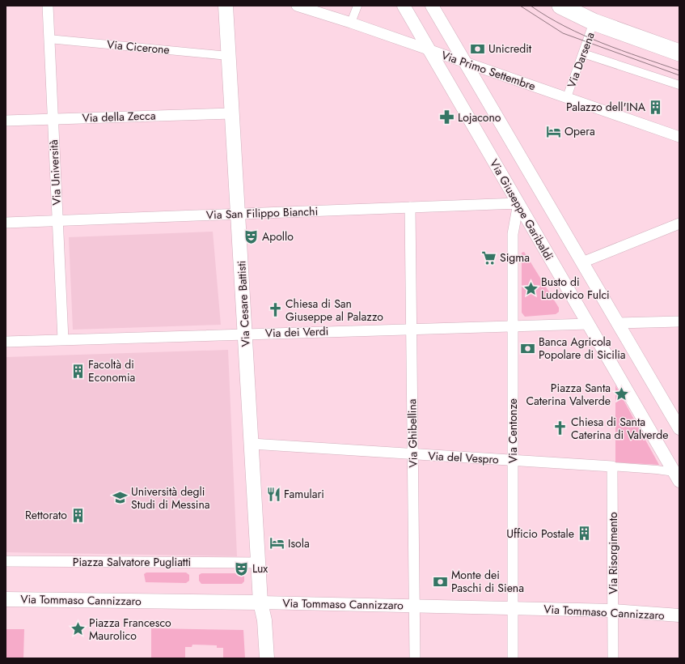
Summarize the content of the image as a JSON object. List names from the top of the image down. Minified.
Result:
{"streets":{"main road":["Via Cesare Battisti","Via Tommaso Cannizzaro"],"street":["Via Cicerone","Via Darsena","Via Primo Settembre","Via della Zecca","Via Università","Via Giuseppe Garibaldi","Via San Filippo Bianchi","Via dei Verdi","Via Centonze","Via Ghibellina","Via del Vespro","Via Risorgimento","Piazza Salvatore Pugliatti"]},"crossings":[["Via Cicerone","Via Università"],["Via Cicerone","Via Cesare Battisti"],["Via Darsena","Via Primo Settembre"],["Via Primo Settembre","Via Giuseppe Garibaldi"],["Via della Zecca","Via Università"],["Via della Zecca","Via Cesare Battisti"],["Via Università","Via San Filippo Bianchi"],["Via Università","Via dei Verdi"],["Via Giuseppe Garibaldi","Via San Filippo Bianchi"],["Via Giuseppe Garibaldi","Via dei Verdi"],["Via Giuseppe Garibaldi","Via Centonze"],["Via Giuseppe Garibaldi","Via del Vespro"],["Via San Filippo Bianchi","Via Cesare Battisti"],["Via San Filippo Bianchi","Via Centonze"],["Via San Filippo Bianchi","Via Ghibellina"],["Via Cesare Battisti","Via dei Verdi"],["Via Cesare Battisti","Via del Vespro"],["Via Cesare Battisti","Piazza Salvatore Pugliatti"],["Via Cesare Battisti","Via Tommaso Cannizzaro"],["Via dei Verdi","Via Centonze"],["Via dei Verdi","Via Ghibellina"],["Via Centonze","Via del Vespro"],["Via Centonze","Via Tommaso Cannizzaro"],["Via Ghibellina","Via del Vespro"],["Via Ghibellina","Via Tommaso Cannizzaro"],["Via del Vespro","Via Risorgimento"],["Via Risorgimento","Via Tommaso Cannizzaro"]],"places":{"bank":["Unicredit","Banca Agricola Popolare di Sicilia","Monte dei Paschi di Siena"],"building":["Palazzo dell'INA","Facoltà di Economia","Rettorato","Ufficio Postale"],"pharmacy":["Lojacono"],"hotel":["Opera","Isola"],"theatre":["Apollo","Lux"],"supermarket":["Sigma"],"place":["Busto di Ludovico Fulci","Piazza Santa Caterina Valverde","Piazza Francesco Maurolico"],"church":["Chiesa di San Giuseppe al Palazzo","Chiesa di Santa Caterina di Valverde"],"restaurant":["Famulari"],"school or university":["Università degli Studi di Messina"]}}
